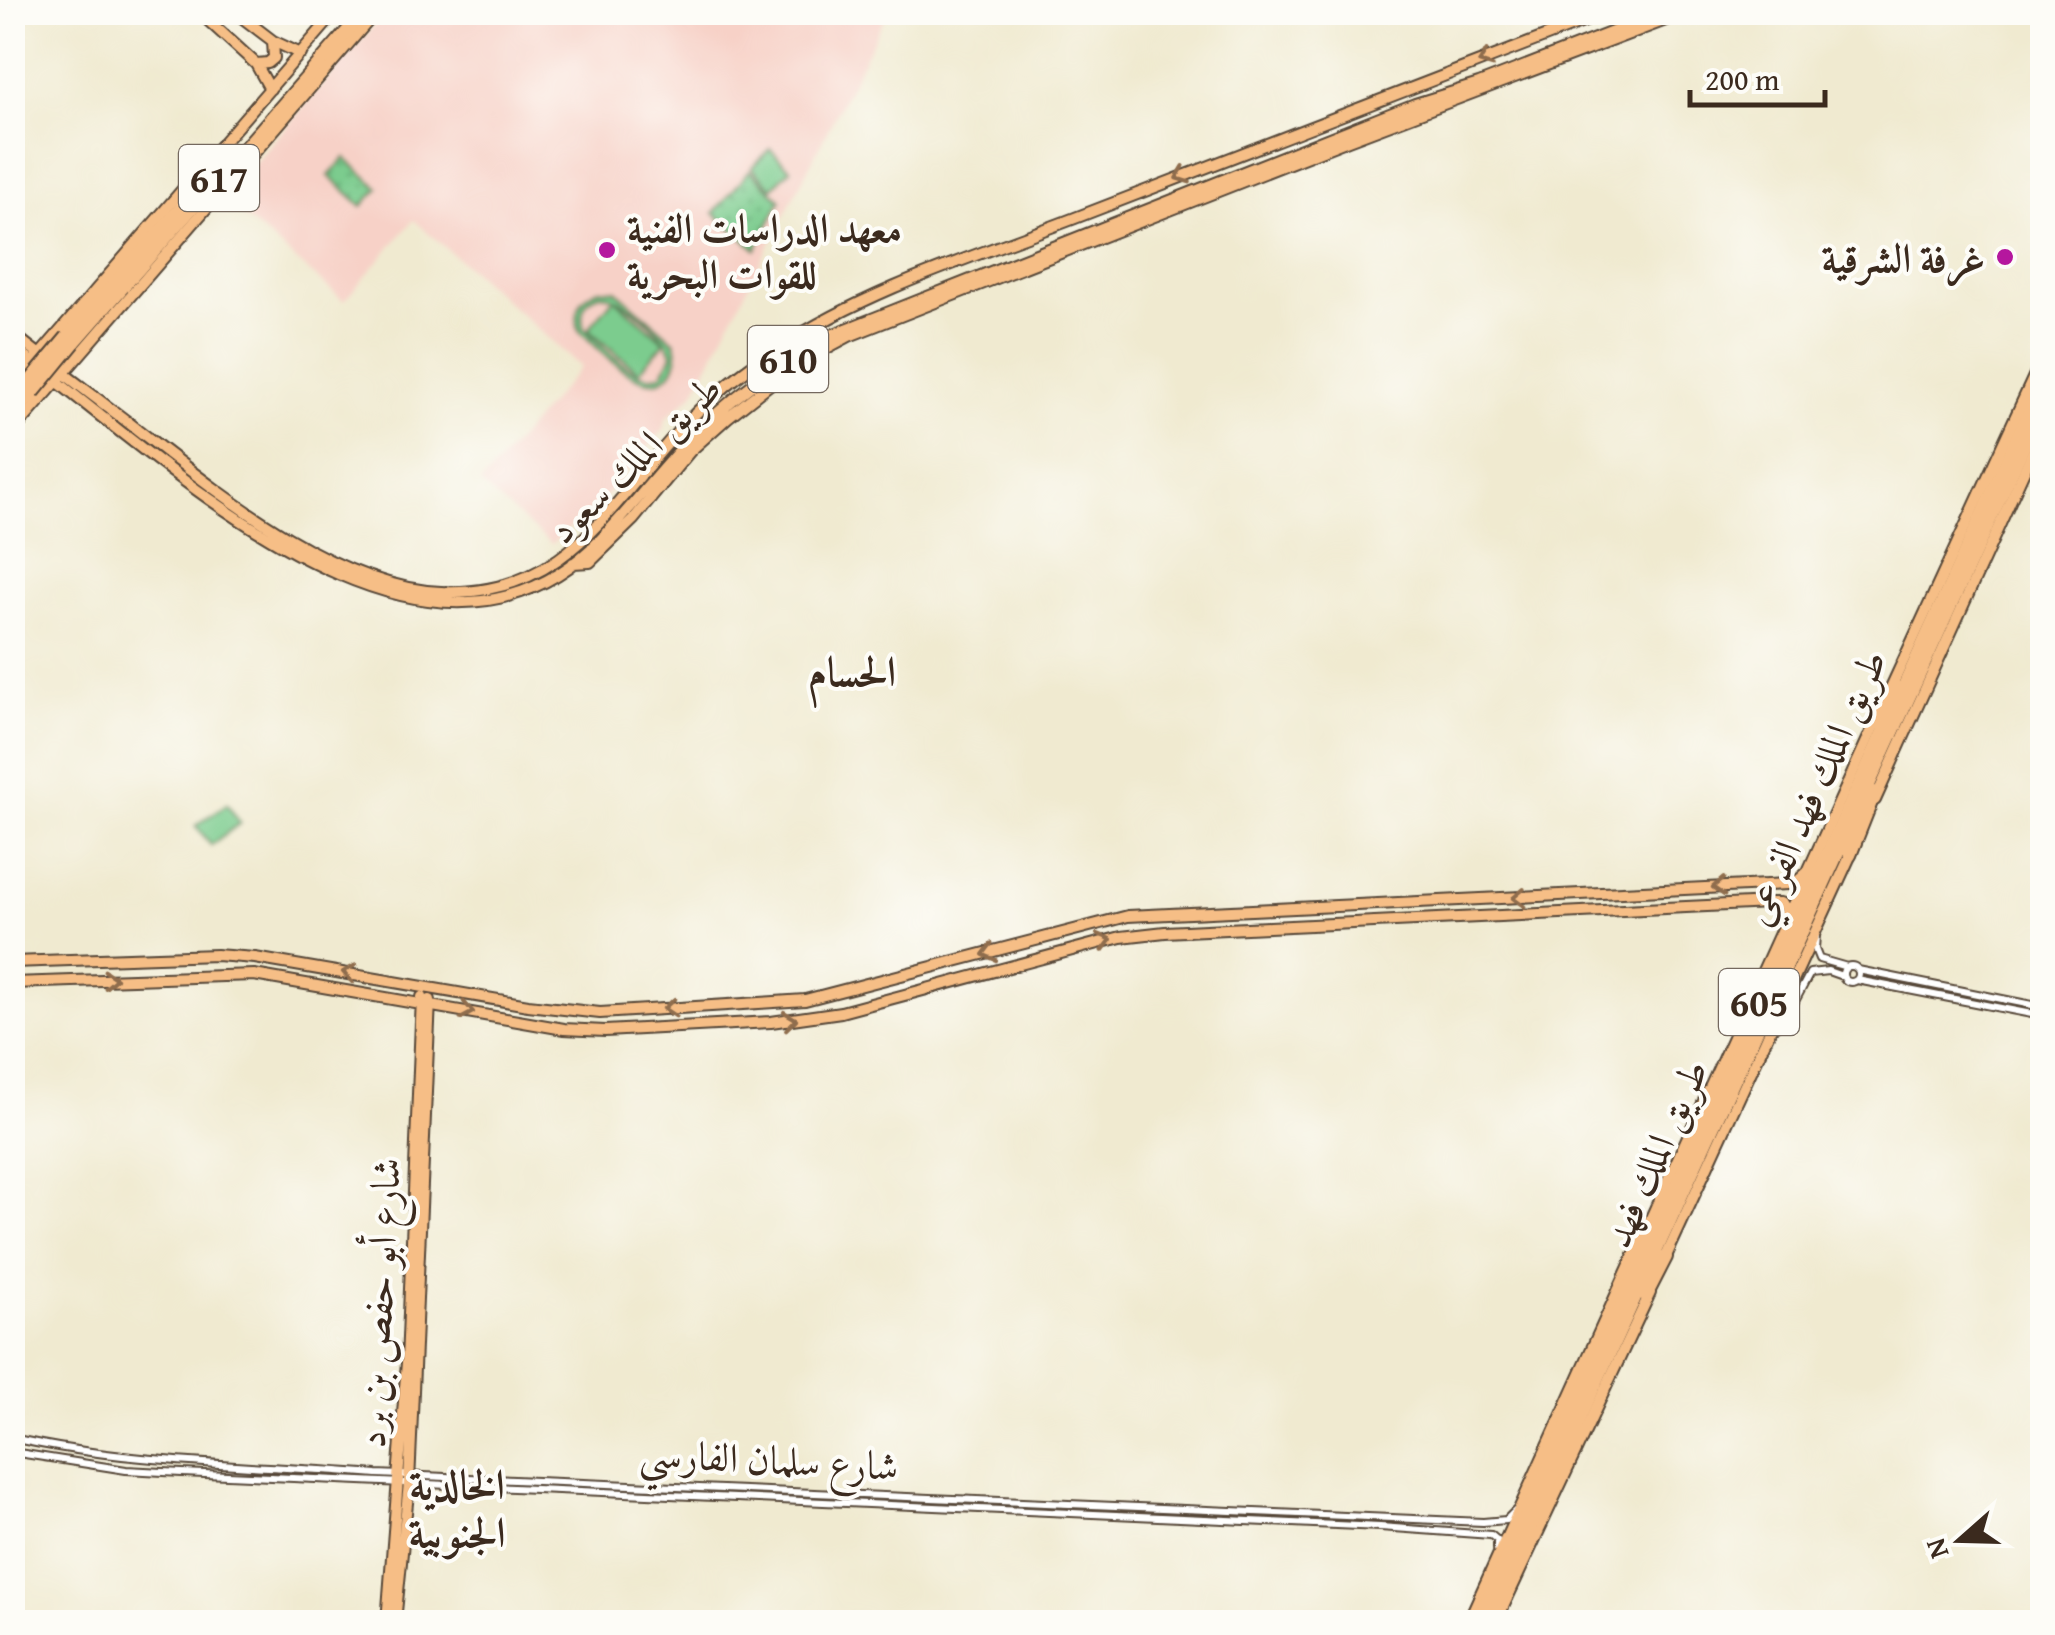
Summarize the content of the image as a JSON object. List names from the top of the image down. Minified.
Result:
{"streets":{"highway":["617","605","طريق الملك فهد"],"main road":["610","طريق الملك سعود","طريق الملك فهد الفرعي","شارع أبو حفص بن برد"],"street":["شارع سلمان الفارسي"]},"crossings":[["طريق الملك فهد الفرعي","شارع سلمان الفارسي"],["شارع أبو حفص بن برد","شارع سلمان الفارسي"]],"districts":["الحسام","الخالدية الجنوبية"],"places":["معهد الدراسات الفنية للقوات البحرية","غرفة الشرقية"],"scale_bar":"200 m","north":"left"}
